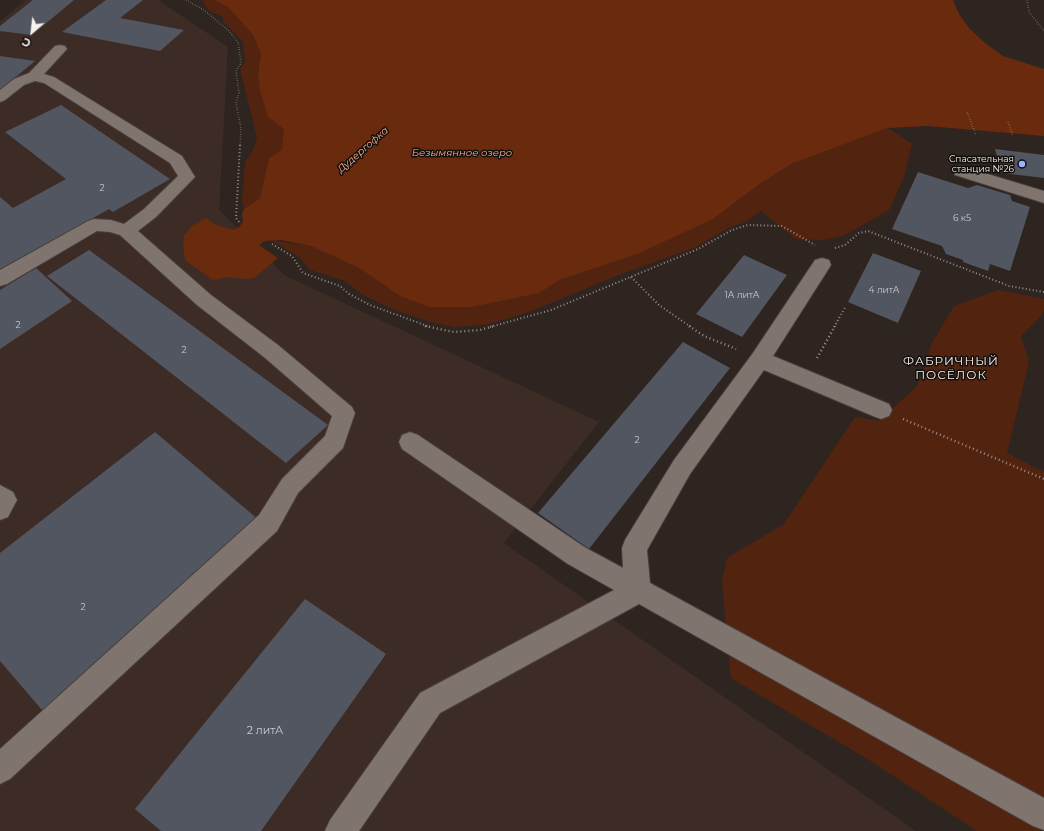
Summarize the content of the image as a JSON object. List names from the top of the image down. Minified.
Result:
{"districts":["ФАБРИЧНЫЙ ПОСЁЛОК"],"water":["Дудергофка","Безымянное озеро"],"places":["Спасательная станция №26"],"house_numbers":["2","6 к5","4 литА","1А литА","2","2","2","2","2 литА"],"north":"bottom left"}
